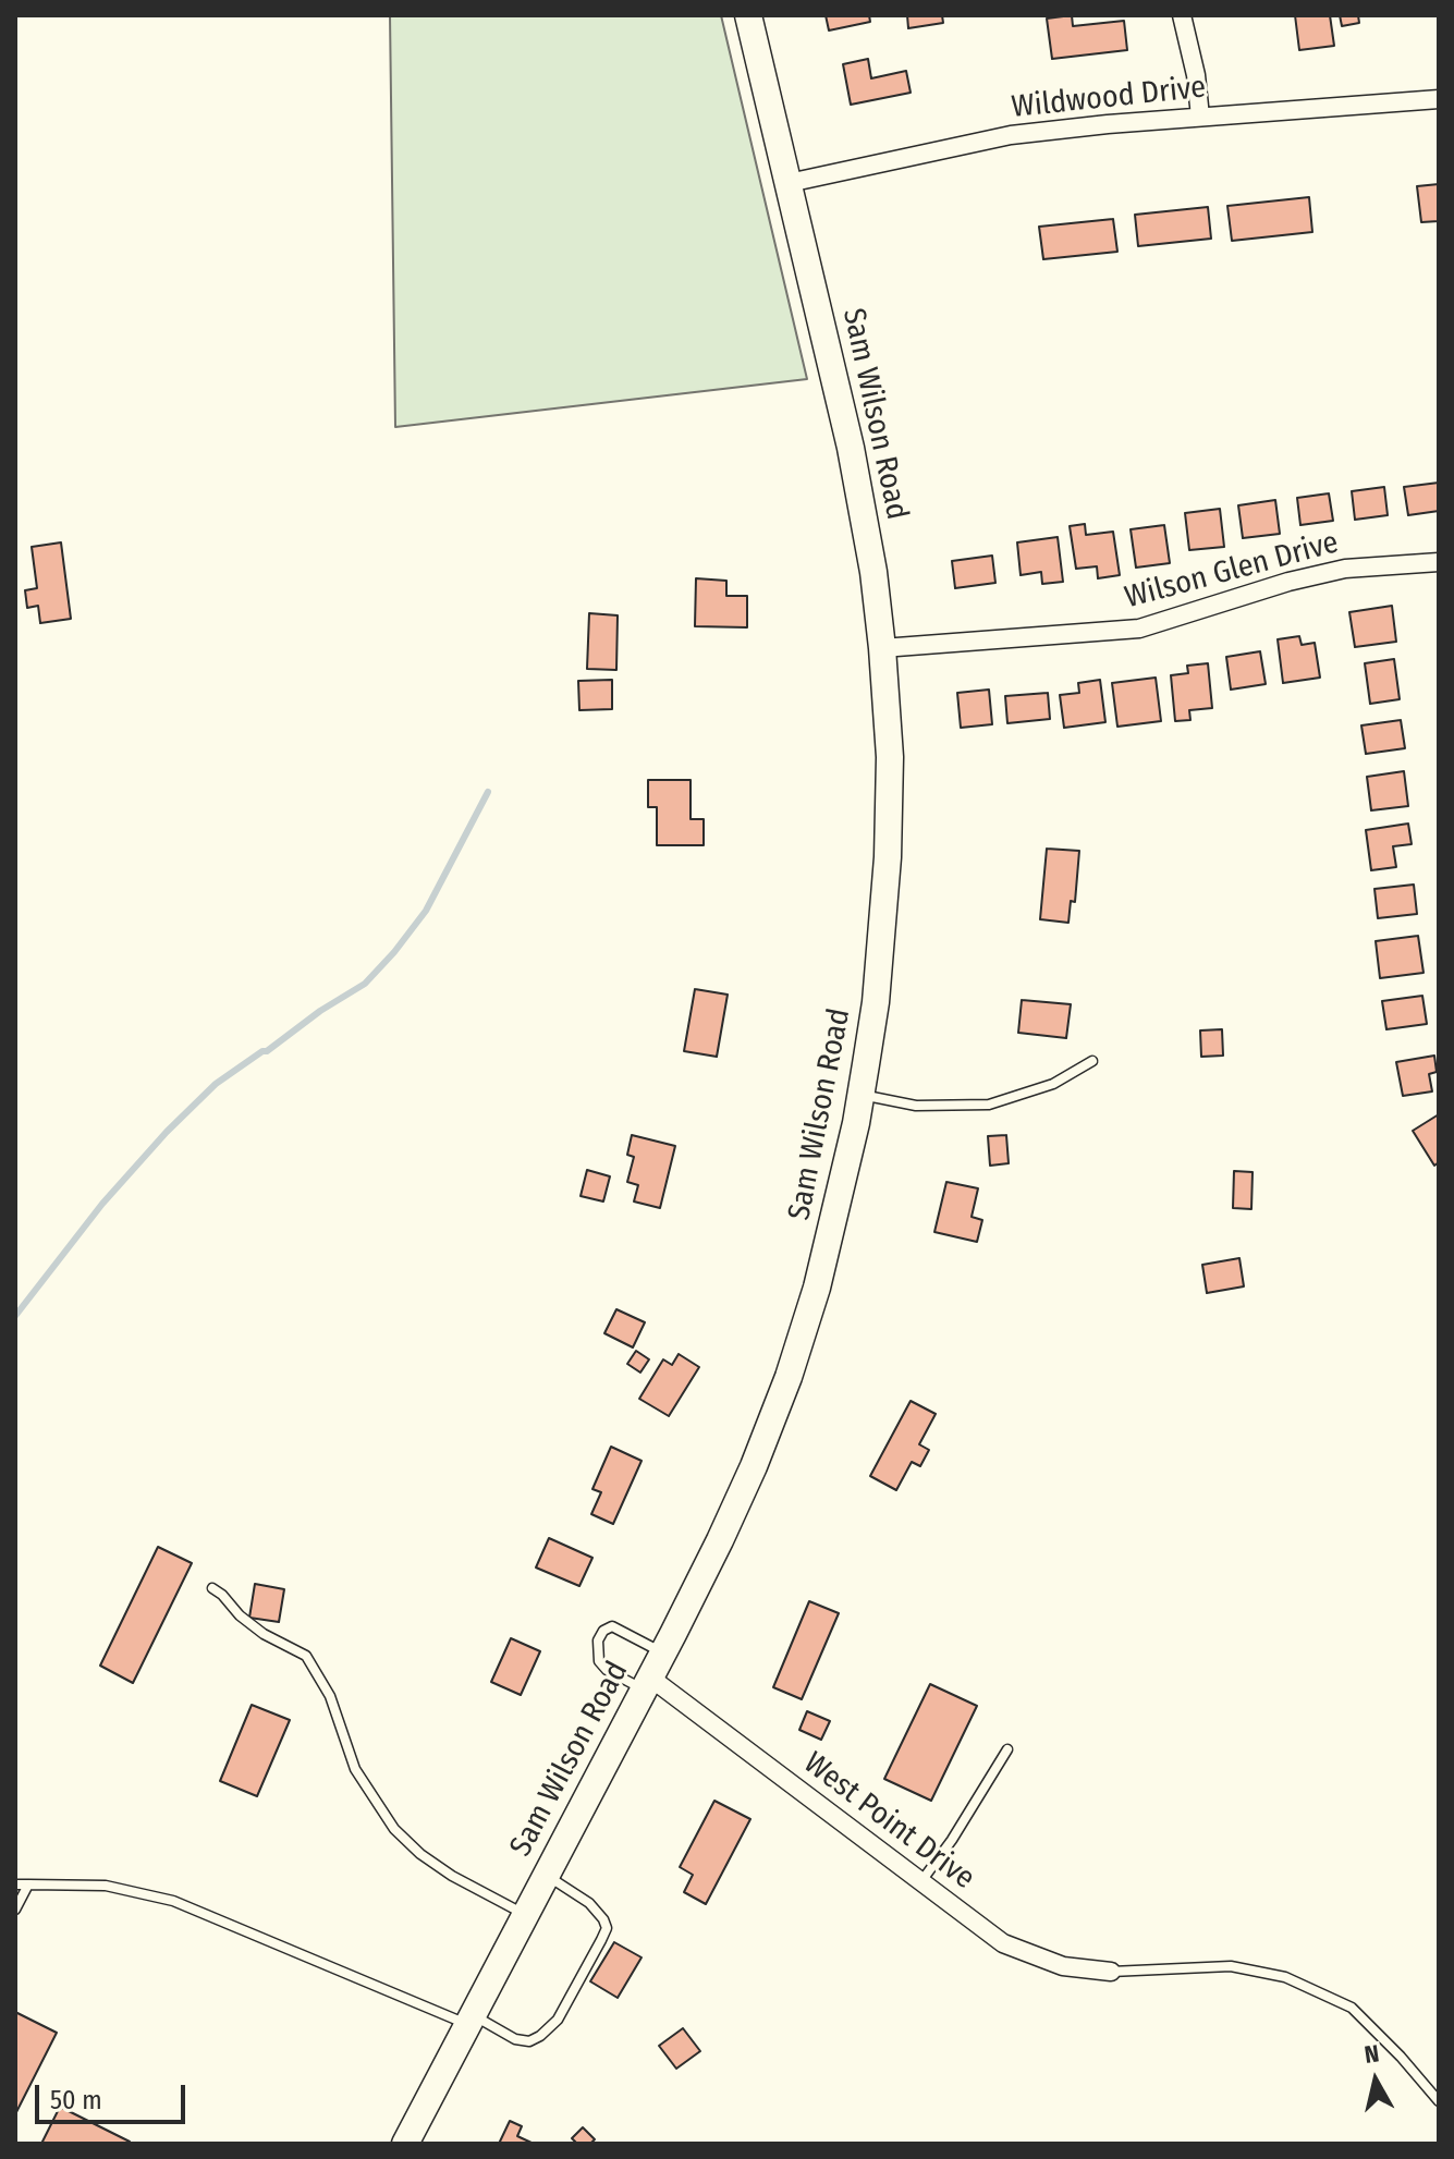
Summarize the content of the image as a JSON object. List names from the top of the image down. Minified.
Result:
{"streets":{"street":["Wildwood Drive","Sam Wilson Road","Wilson Glen Drive","West Point Drive"]},"crossings":[["Wildwood Drive","Sam Wilson Road"],["Sam Wilson Road","Wilson Glen Drive"],["Sam Wilson Road","West Point Drive"]],"scale_bar":"50 m","north":"top"}
